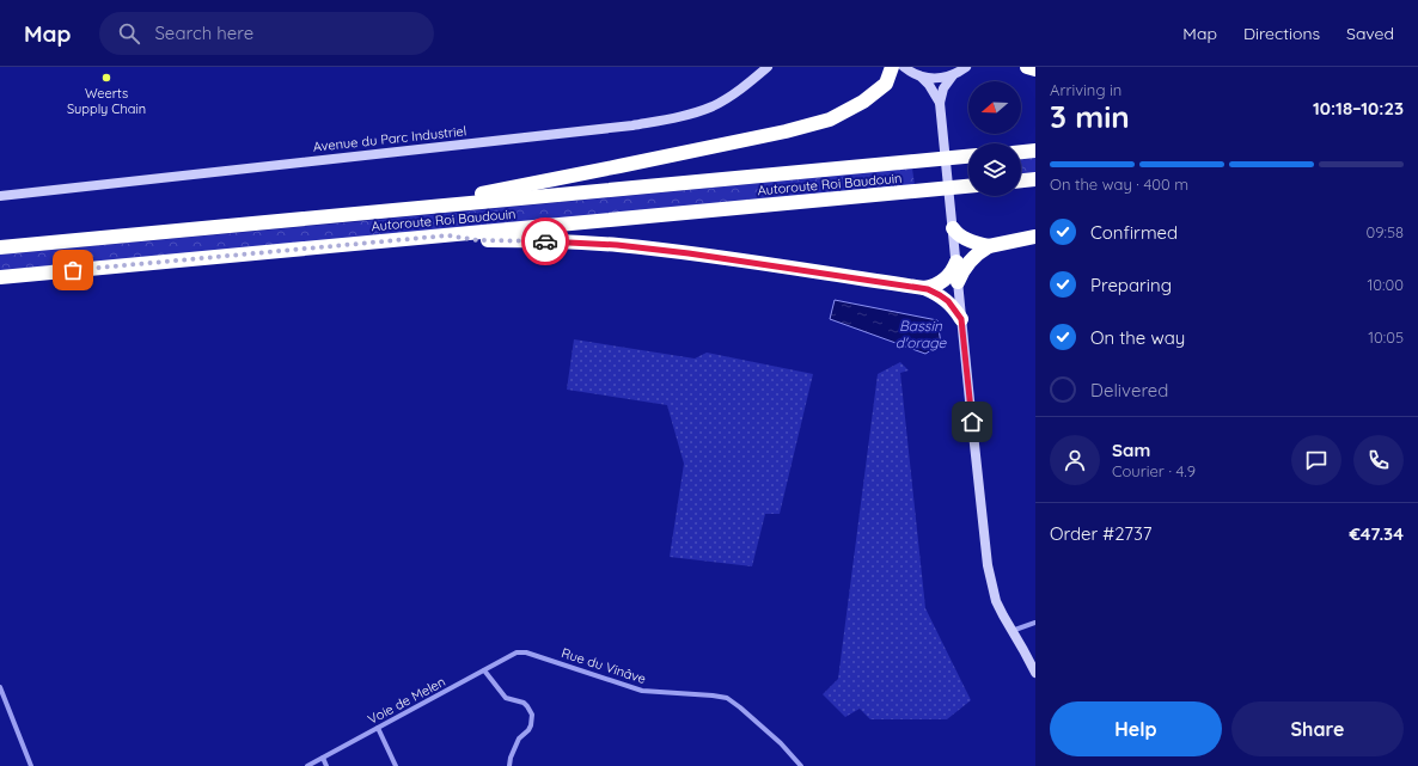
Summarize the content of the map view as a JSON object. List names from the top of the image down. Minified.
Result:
{"streets":{"highway":["Autoroute Roi Baudouin"],"street":["Avenue du Parc Industriel","Rue du Vinâve","Voie de Melen"]},"crossings":[["Rue du Vinâve","Voie de Melen"]],"water":["Bassin d'orage"],"places":["Weerts Supply Chain"],"north":"left","page":{"header":"Map","search":"Search here","nav":["Map","Directions","Saved"],"heading":["3 min","Arriving in","10:18–10:23"],"panel":["Sam","Courier · 4.9","Order #2737","€47.34"],"bar":"On the way · 400 m","list":[["Confirmed","09:58"],["Preparing","10:00"],["On the way","10:05"],"Delivered"],"buttons":["Help","Share"]}}
